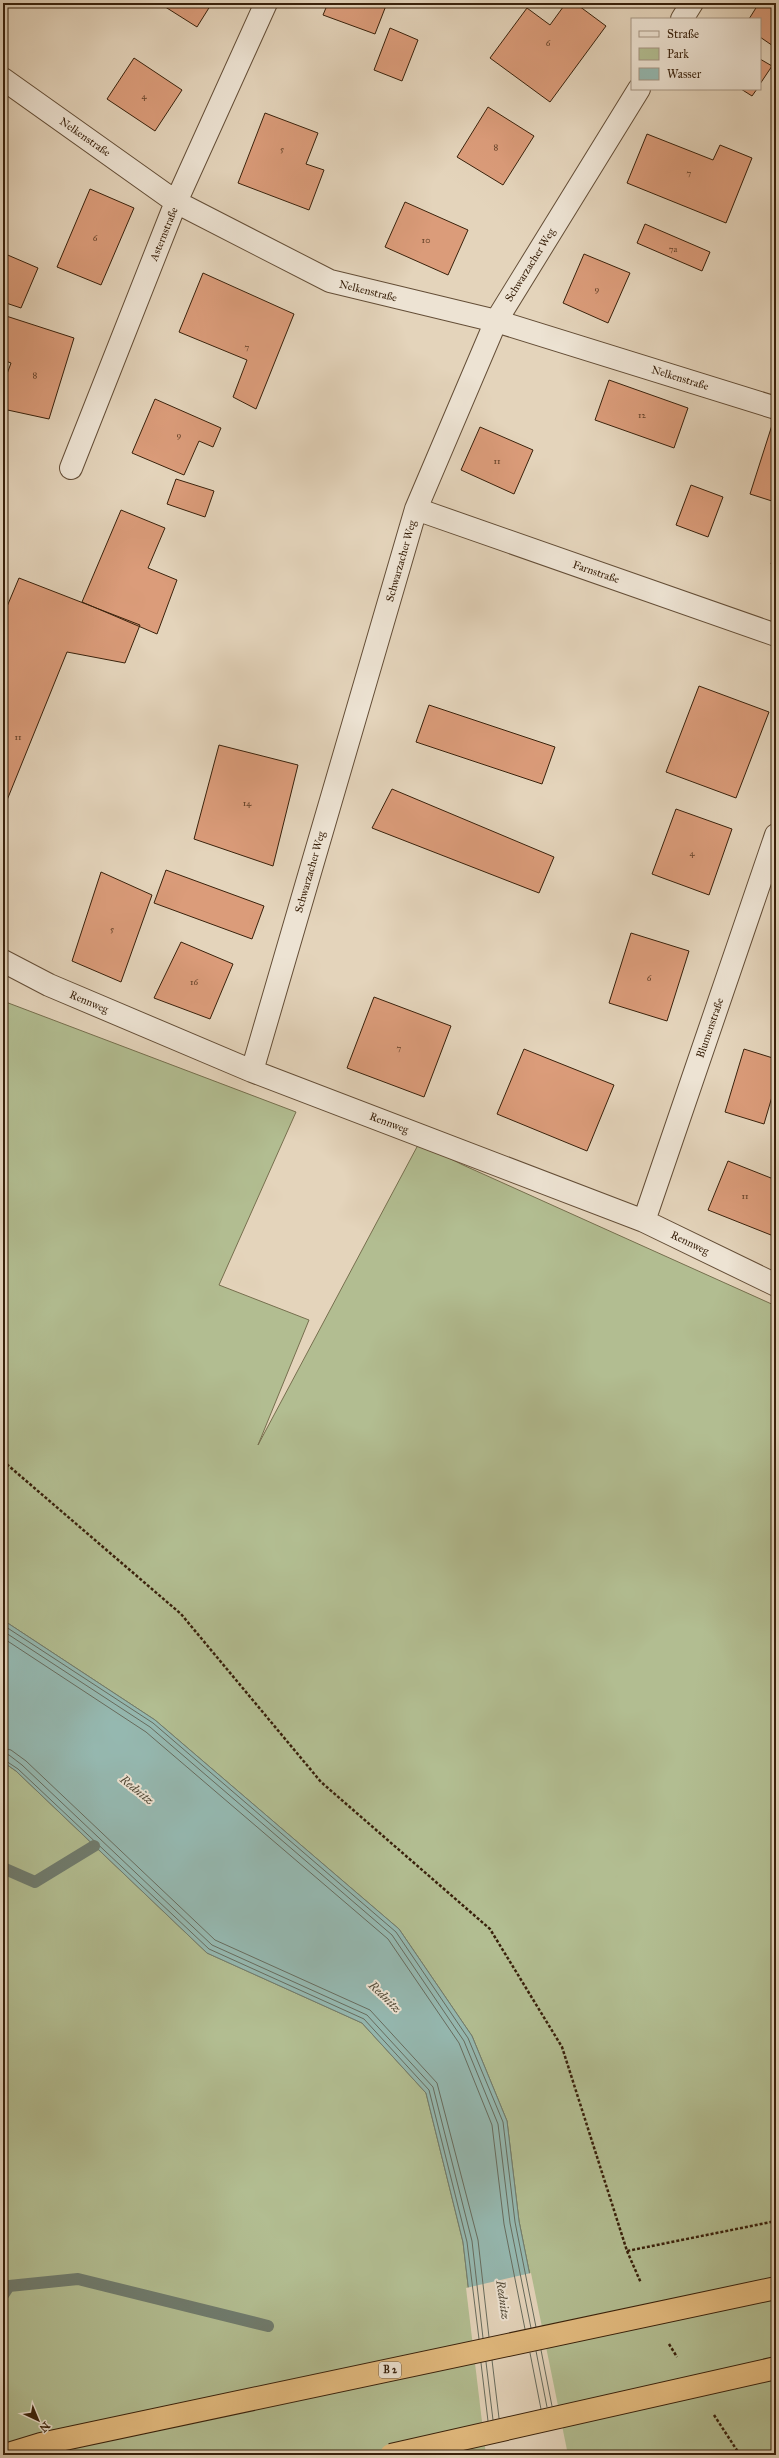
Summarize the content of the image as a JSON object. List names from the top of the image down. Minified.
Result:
{"streets":{"highway":["B 2"],"street":["Nelkenstraße","Asternstraße","Schwarzacher Weg","Farnstraße","Rennweg","Blumenstraße"]},"crossings":[["Nelkenstraße","Asternstraße"],["Nelkenstraße","Schwarzacher Weg"],["Schwarzacher Weg","Farnstraße"],["Schwarzacher Weg","Rennweg"],["Rennweg","Blumenstraße"]],"water":["Rednitz"],"house_numbers":["6","4","8","5","7","6","10","7a","9","7","8","12","9","11","11","14","4","5","6","16","7","11"],"legend":["Straße","Park","Wasser"],"north":"bottom right"}
